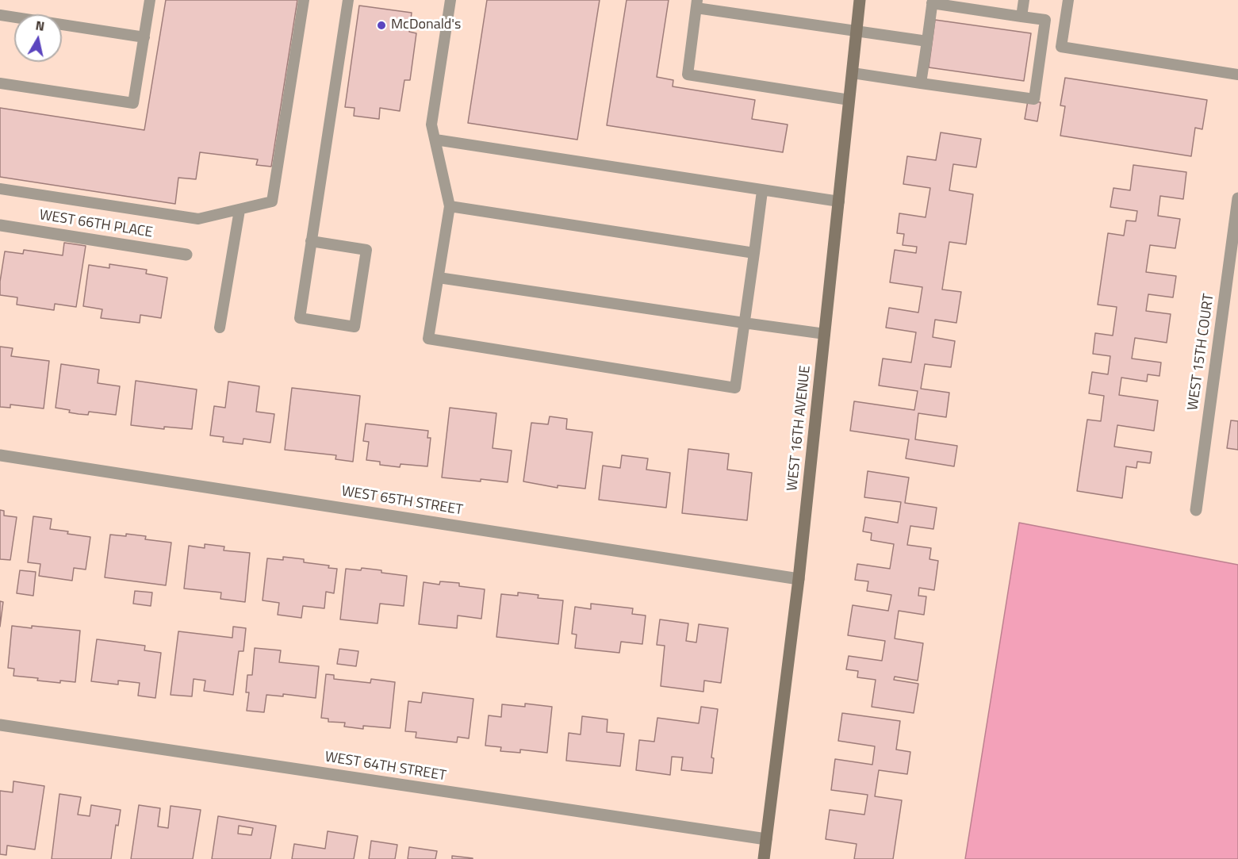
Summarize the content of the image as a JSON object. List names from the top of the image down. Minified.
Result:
{"streets":{"main road":["WEST 16TH AVENUE"],"street":["WEST 66TH PLACE","WEST 15TH COURT","WEST 65TH STREET","WEST 64TH STREET"]},"crossings":[["WEST 16TH AVENUE","WEST 65TH STREET"],["WEST 16TH AVENUE","WEST 64TH STREET"]],"places":["McDonald's"],"north":"top"}
